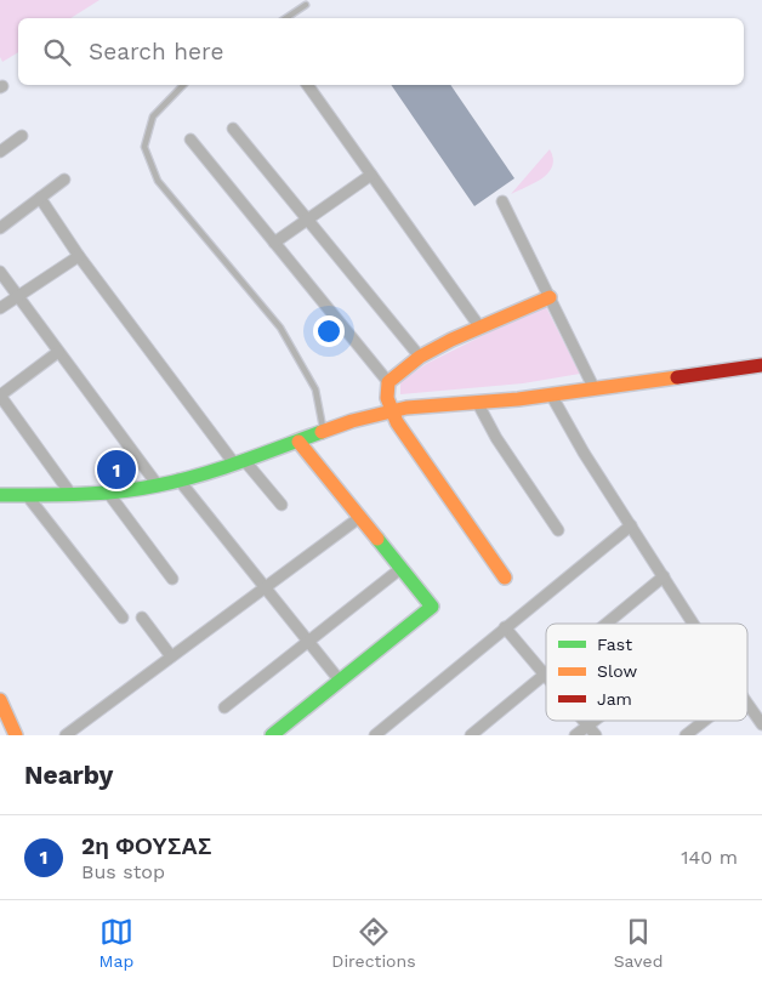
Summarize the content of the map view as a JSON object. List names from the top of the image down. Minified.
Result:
{"legend":["Fast","Slow","Jam"],"page":{"search":"Search here","pins":"1","heading":"Nearby","list":[{"mark":"1","name":"2η ΦΟΥΣΑΣ","note":"Bus stop","value":"140 m"}],"nav":["Map","Directions","Saved"]}}
